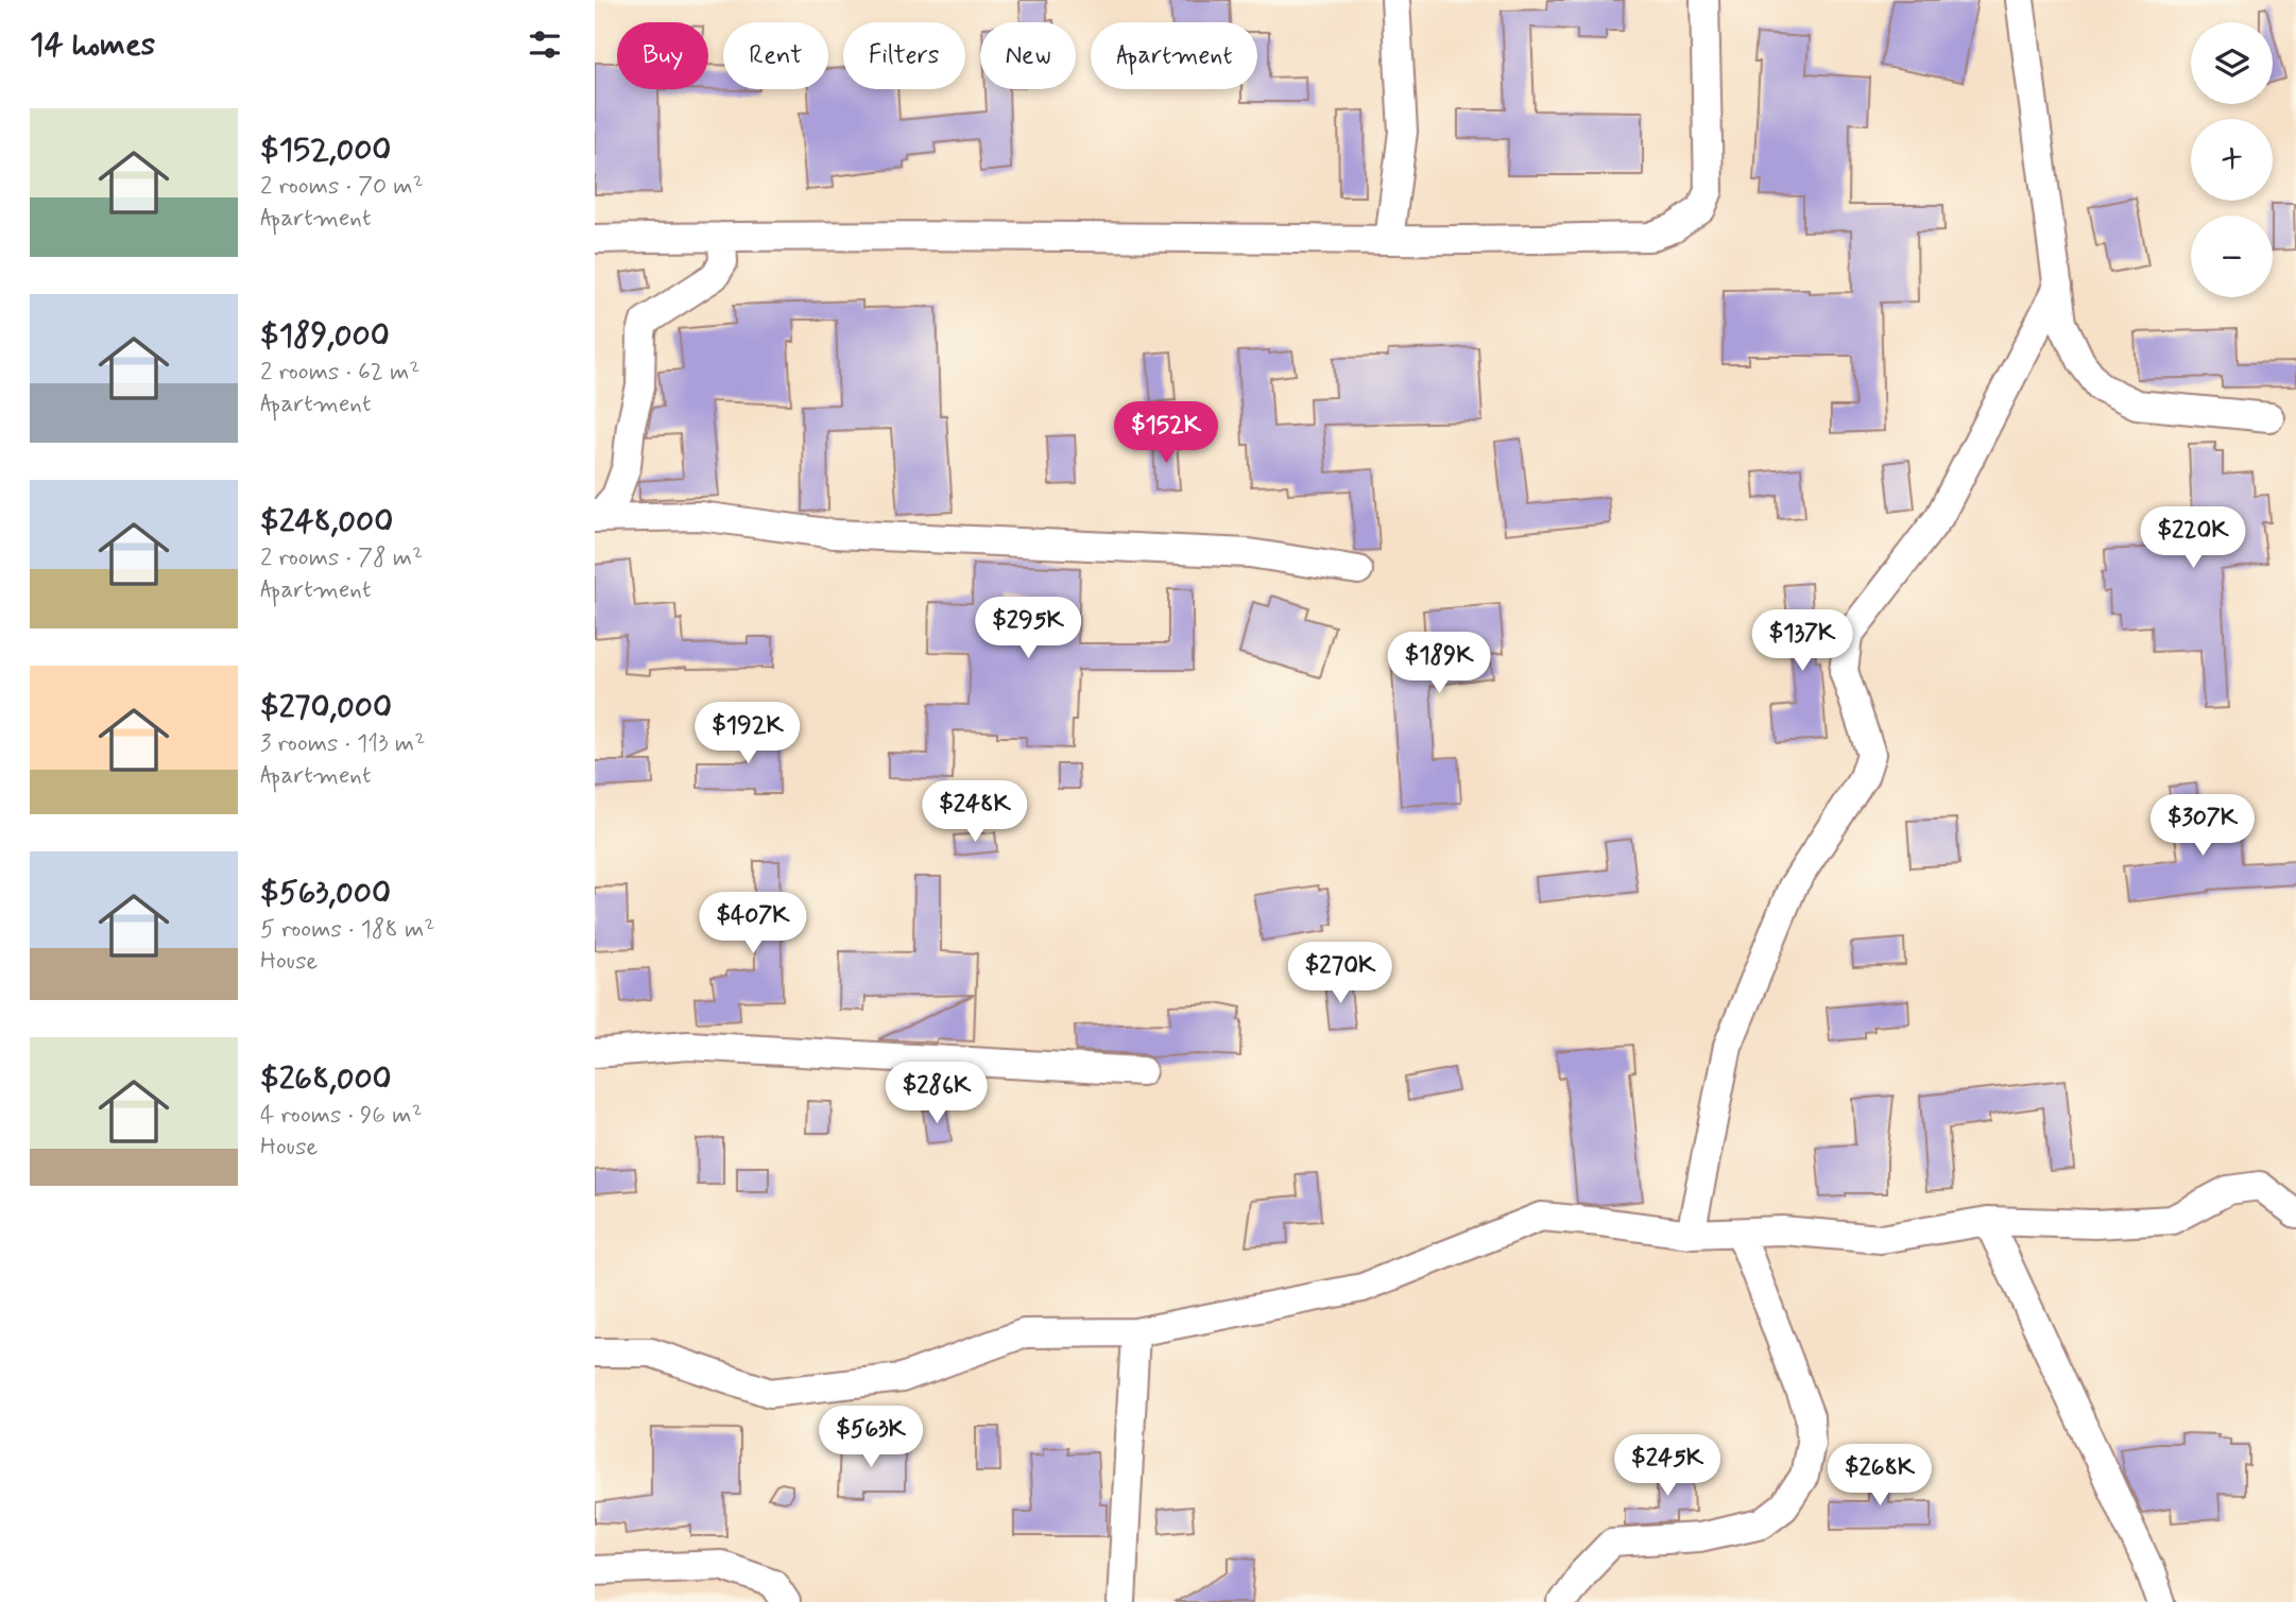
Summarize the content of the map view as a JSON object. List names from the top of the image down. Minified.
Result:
{"page":{"heading":"14 homes","map_buttons":["+","−"],"chip":["Buy","Rent","Filters","New","Apartment"],"list":[{"name":"$152,000","note":"2 rooms · 70 m² · Apartment"},{"name":"$189,000","note":"2 rooms · 62 m² · Apartment"},{"name":"$248,000","note":"2 rooms · 78 m² · Apartment"},{"name":"$270,000","note":"3 rooms · 113 m² · Apartment"},{"name":"$563,000","note":"5 rooms · 188 m² · House"},{"name":"$268,000","note":"4 rooms · 96 m² · House"}],"price":["$152K","$220K","$295K","$137K","$189K","$192K","$248K","$307K","$407K","$270K","$286K","$563K","$245K","$268K"]}}
